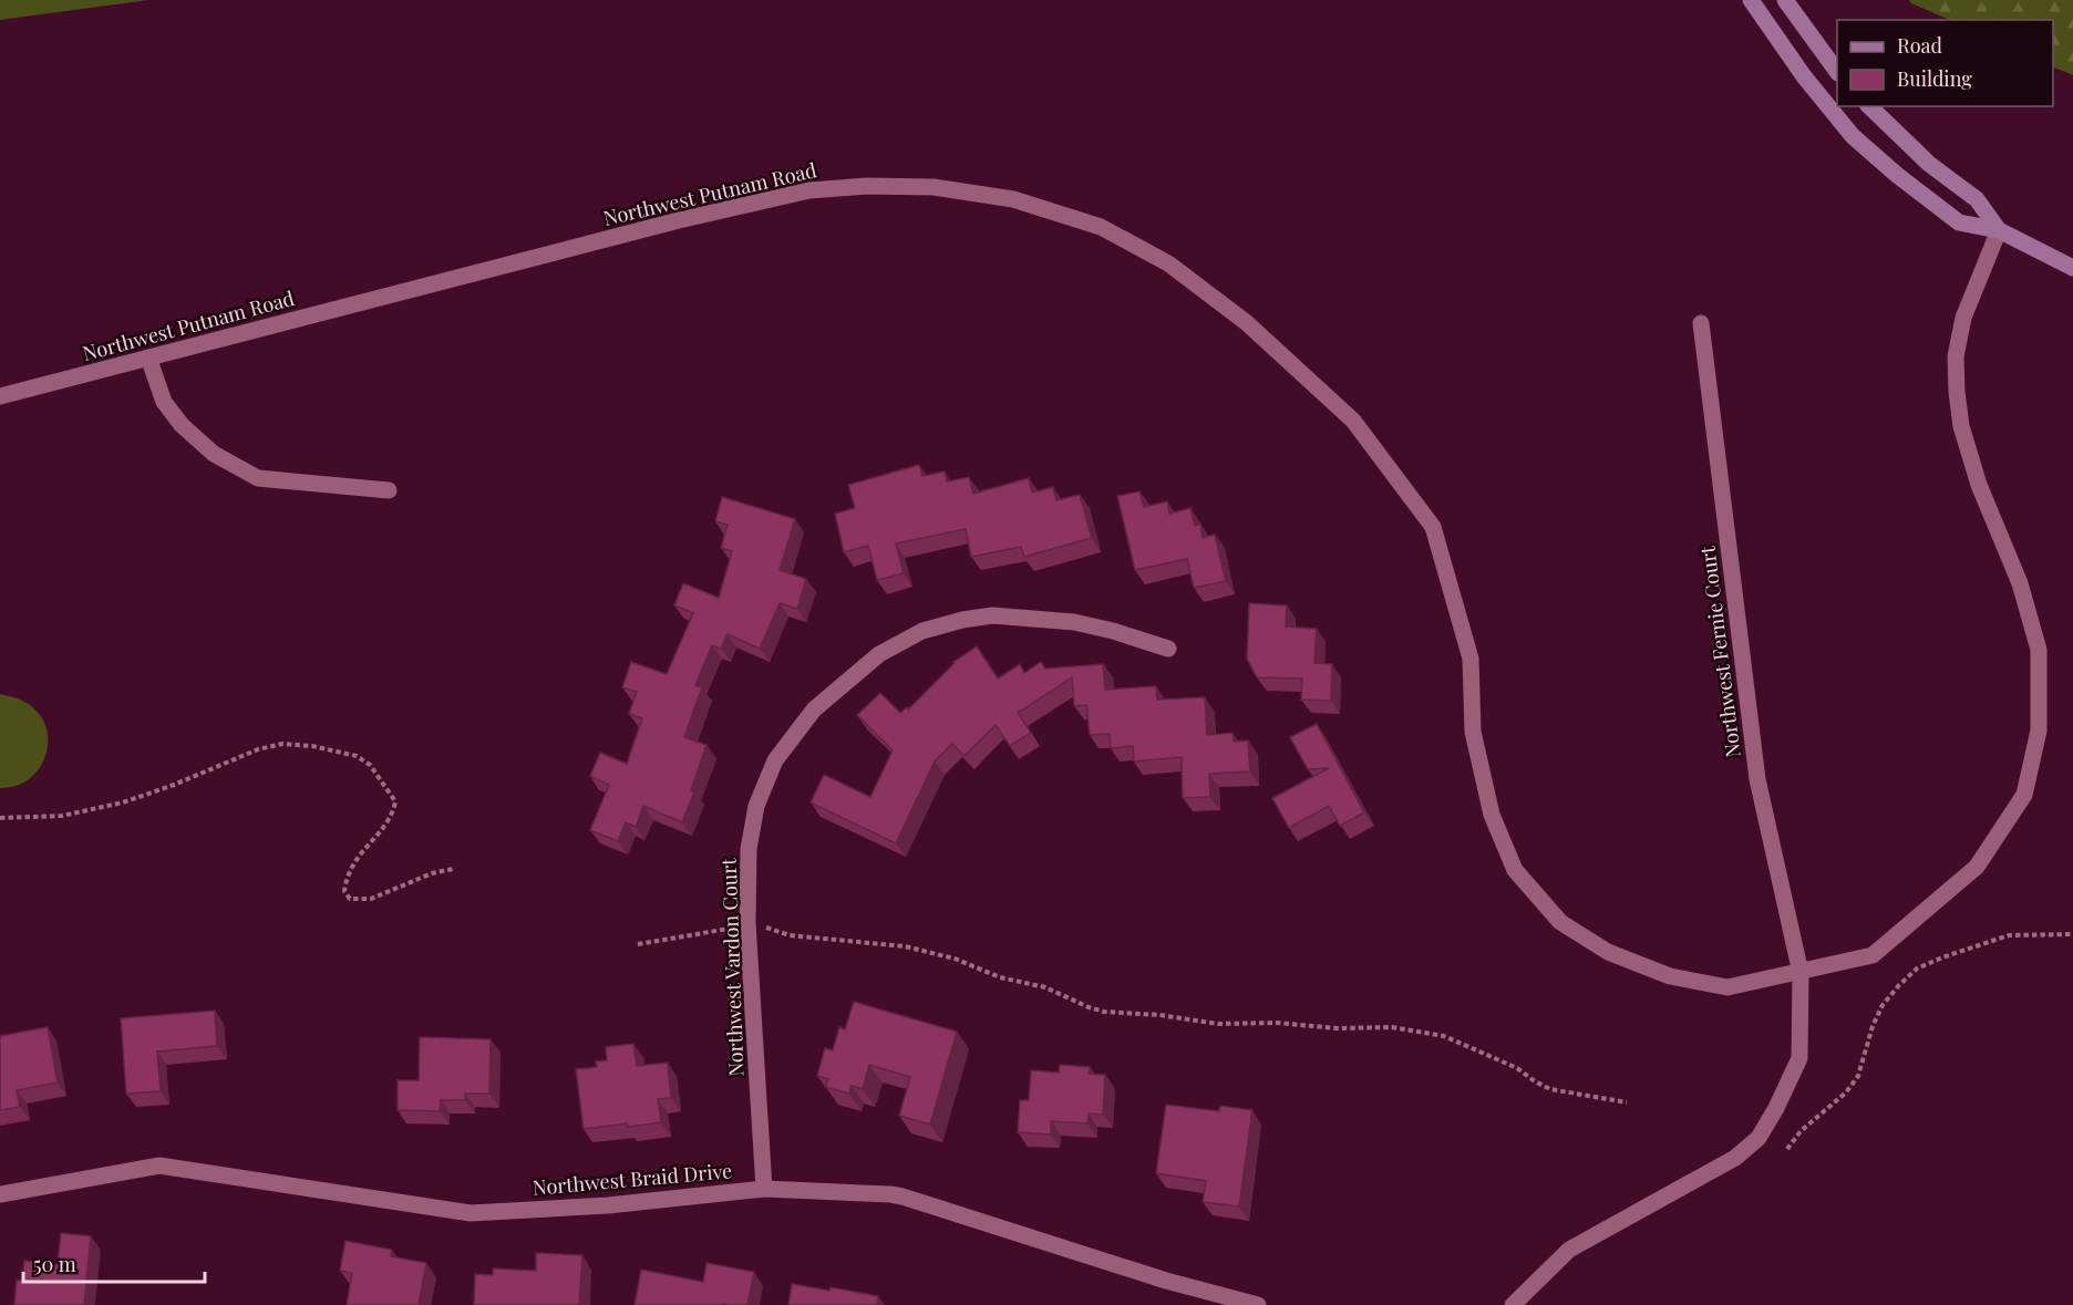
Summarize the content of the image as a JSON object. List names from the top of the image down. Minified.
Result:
{"streets":{"street":["Northwest Putnam Road","Northwest Fernie Court","Northwest Vardon Court","Northwest Braid Drive"]},"crossings":[["Northwest Putnam Road","Northwest Fernie Court"],["Northwest Vardon Court","Northwest Braid Drive"]],"legend":["Road","Building"],"scale_bar":"50 m"}
